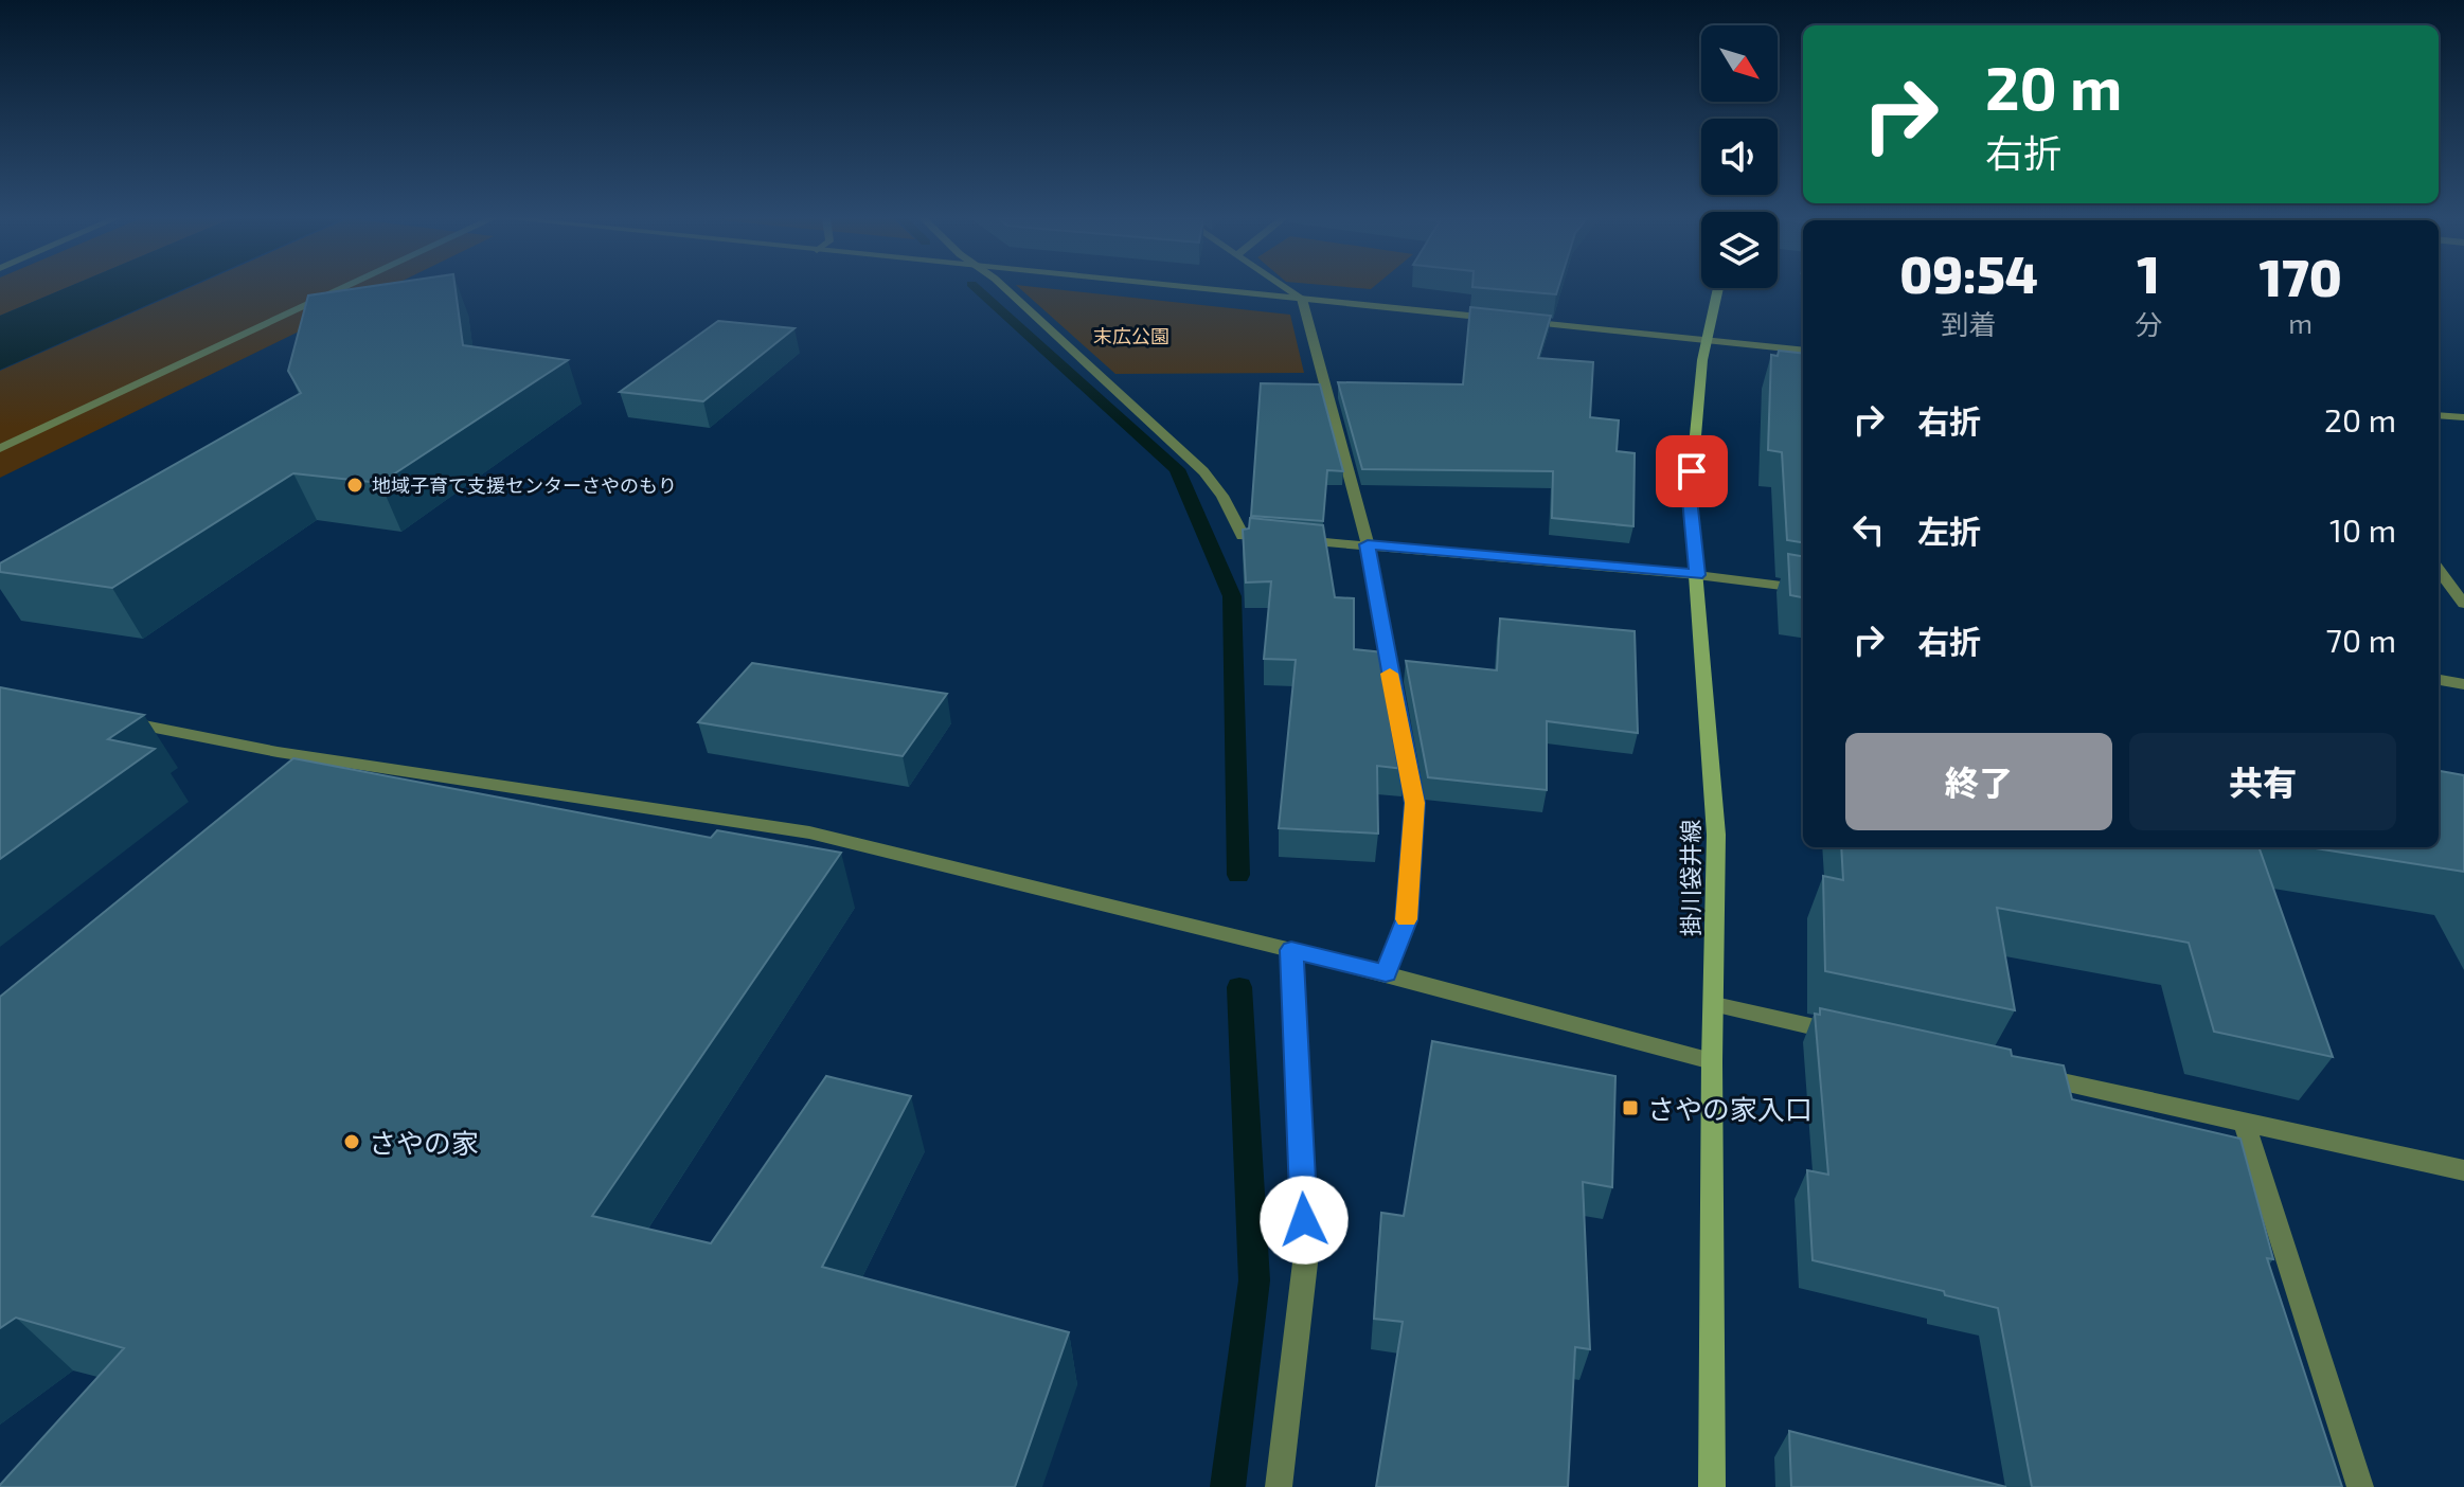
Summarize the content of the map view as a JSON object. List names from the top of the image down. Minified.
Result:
{"streets":{"main road":["掛川袋井線"]},"parks":["末広公園"],"places":{"other":["地域子育て支援センターさやのもり","さやの家"],"transit":["さやの家入口"]},"north":"bottom right","page":{"turn":["20 m","右折"],"eta":["09:54","到着","1","分","170","m"],"list":[{"name":"右折","value":"20 m"},{"name":"左折","value":"10 m"},{"name":"右折","value":"70 m"}],"buttons":["終了","共有"]}}
